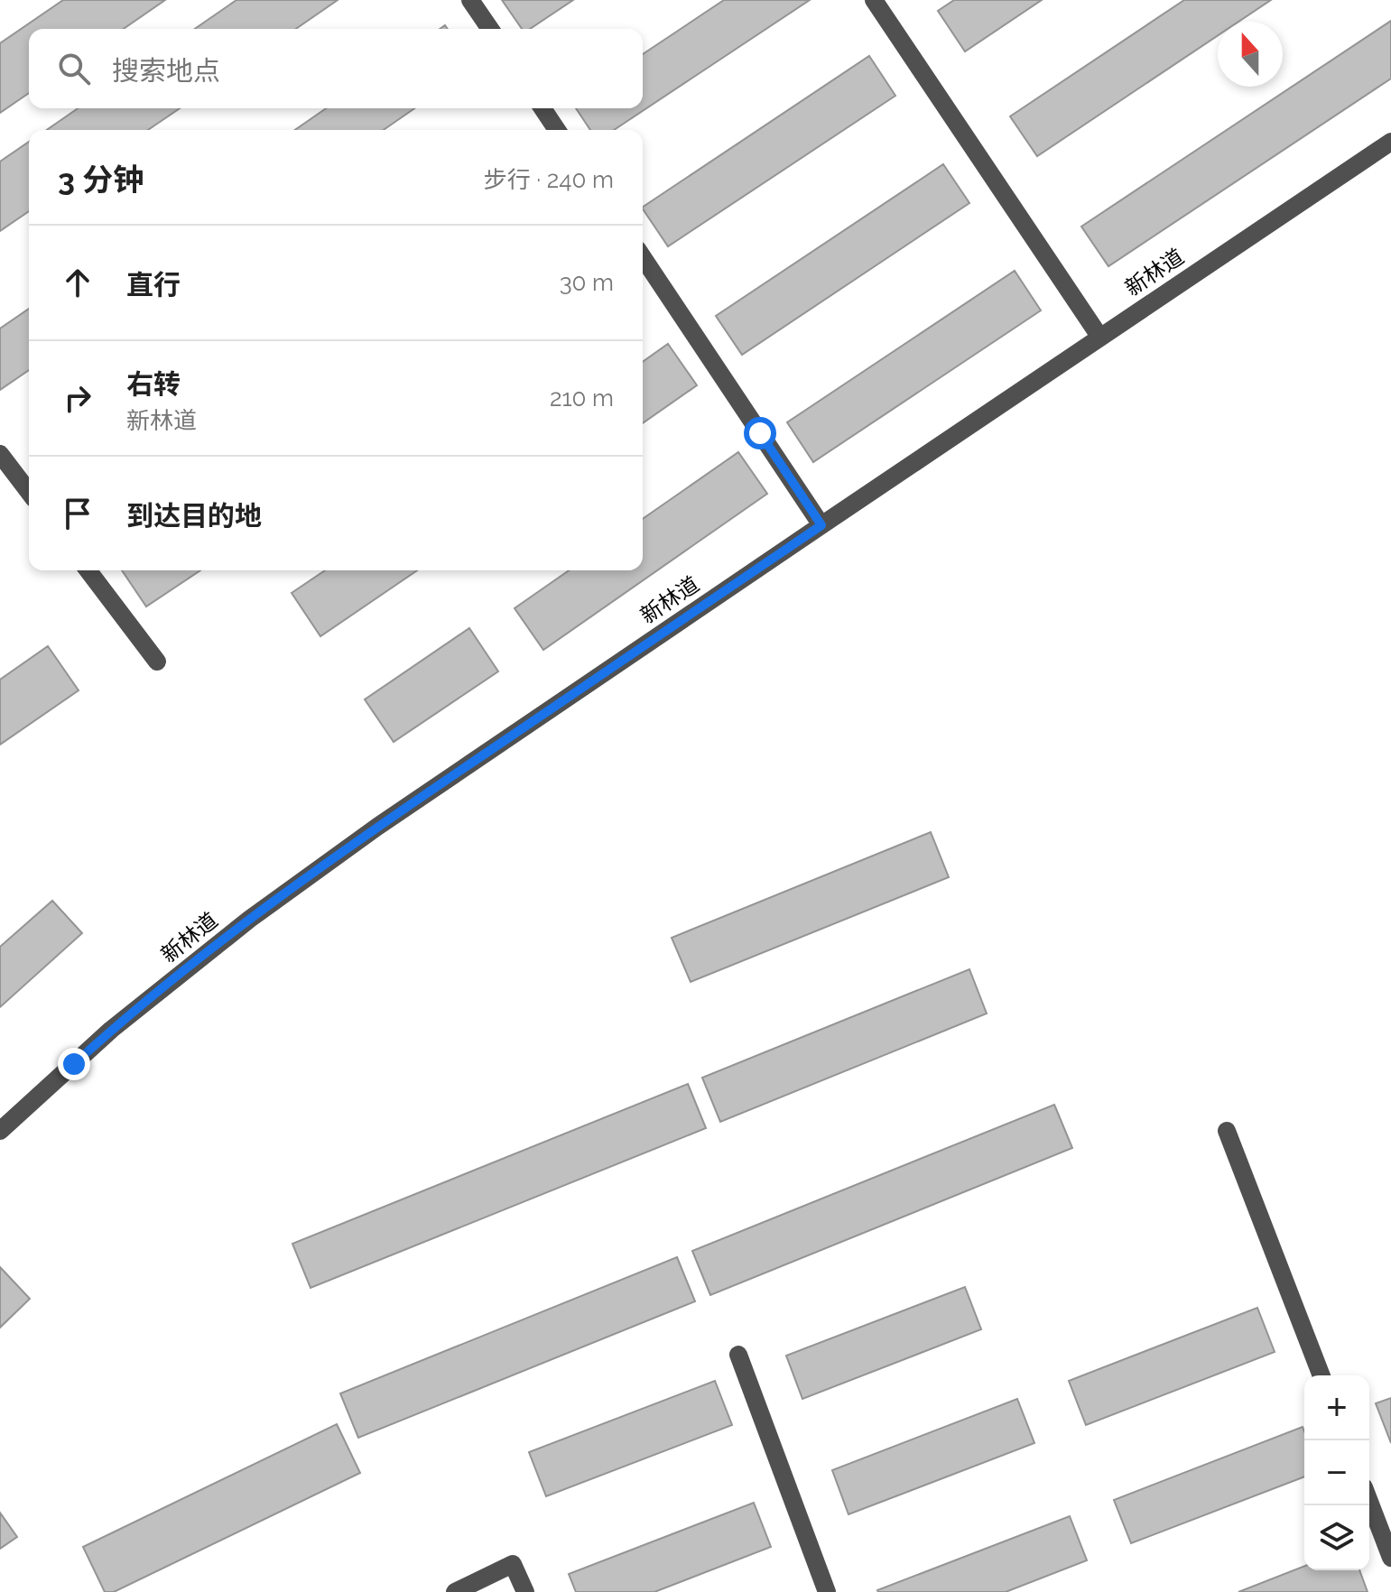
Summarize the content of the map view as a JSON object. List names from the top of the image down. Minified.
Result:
{"streets":{"street":["新林道"]},"north":"top","page":{"search":"搜索地点","heading":["3 分钟","步行 · 240 m"],"list":[["直行","30 m"],["右转","新林道","210 m"],"到达目的地"],"map_buttons":["+","−"]}}
